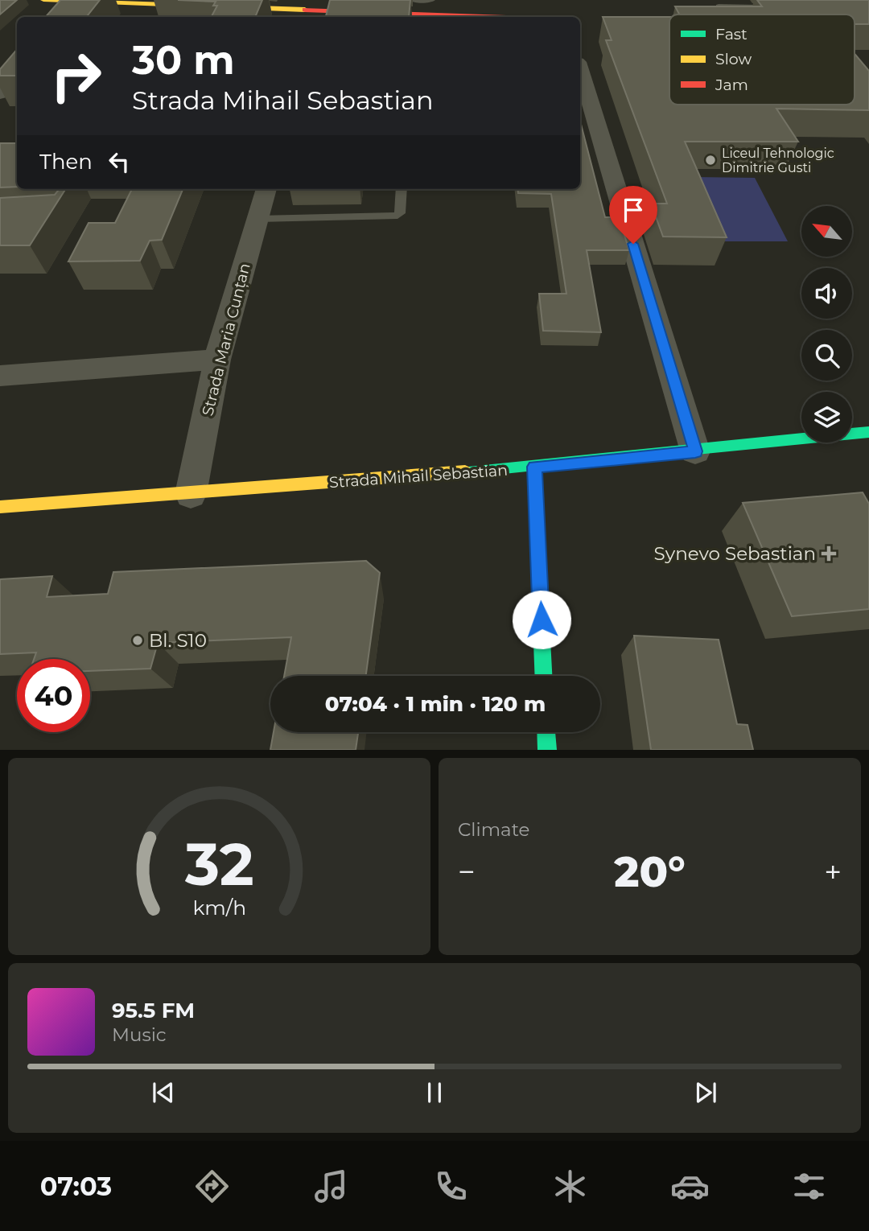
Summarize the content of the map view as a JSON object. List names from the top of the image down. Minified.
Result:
{"streets":{"street":["Strada Maria Cunțan","Strada Mihail Sebastian"]},"crossings":[["Strada Maria Cunțan","Strada Mihail Sebastian"]],"places":{"other":["Liceul Tehnologic Dimitrie Gusti","Bl. S10"],"health":["Synevo Sebastian"]},"legend":["Fast","Slow","Jam"],"north":"top left","page":{"turn":["30 m","Strada Mihail Sebastian"],"then":"Then","limit":"40","trip":"07:04 · 1 min · 120 m","tile":"Climate","heat":["−","20°","+"],"song":["95.5 FM","Music"],"tabs":"07:03","gauge":["32","km/h"]}}
